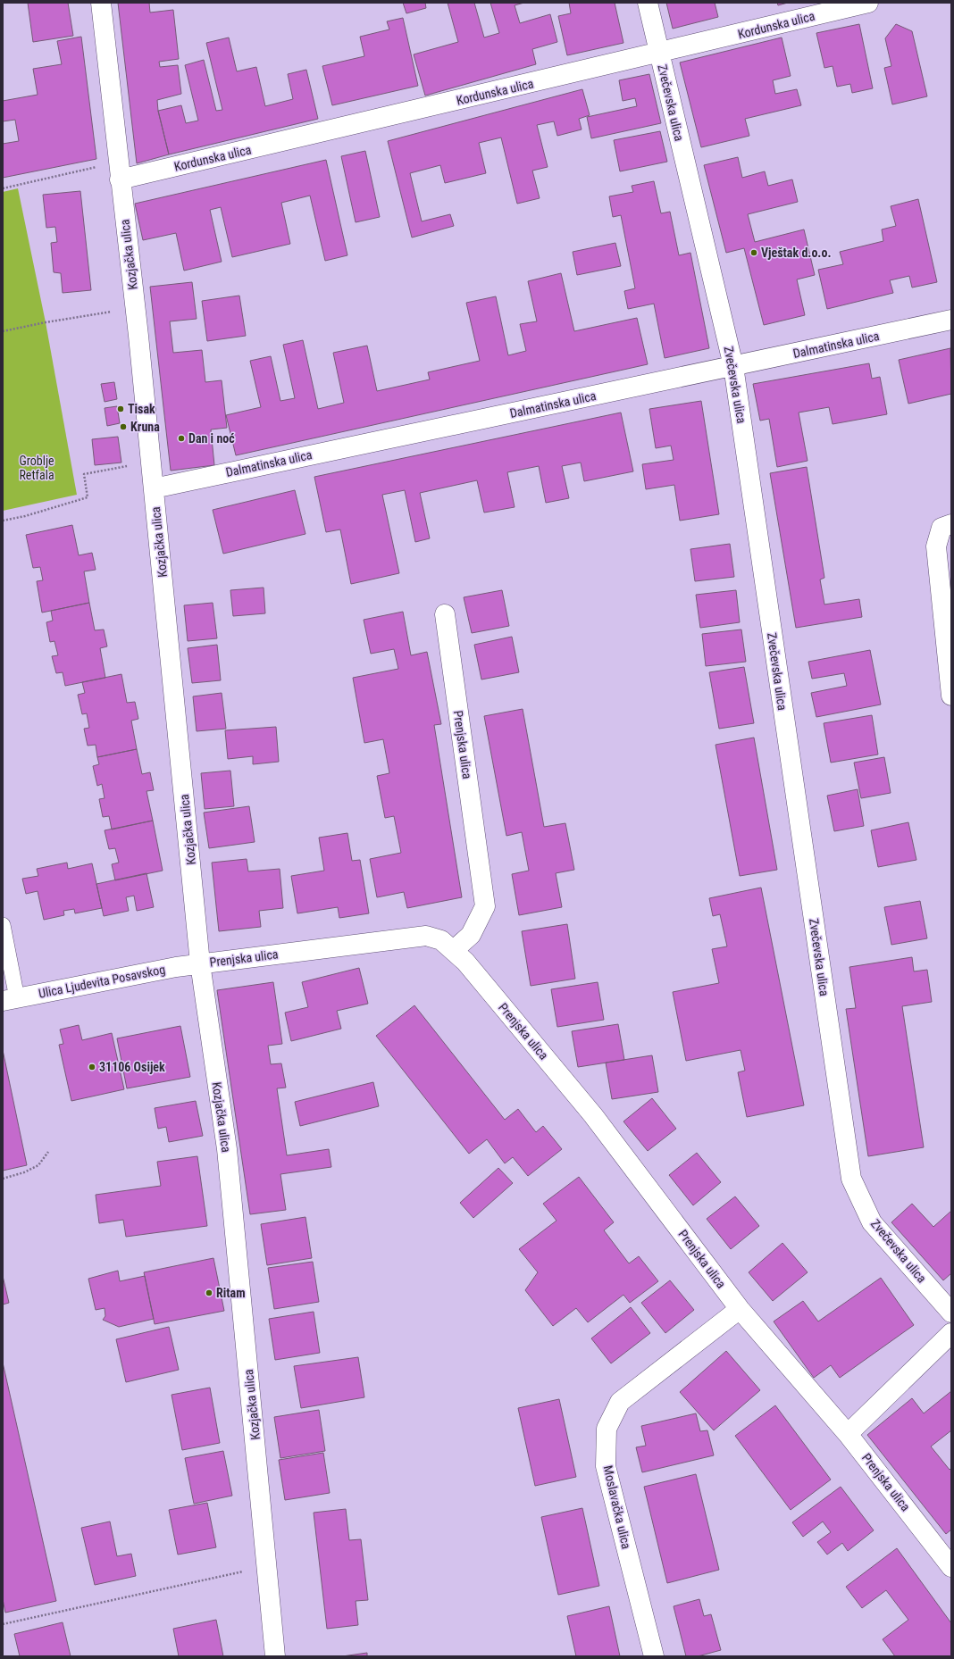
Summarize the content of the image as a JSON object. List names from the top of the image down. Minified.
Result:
{"streets":{"street":["Kordunska ulica","Zvečevska ulica","Kozjačka ulica","Dalmatinska ulica","Prenjska ulica","Ulica Ljudevita Posavskog","Moslavačka ulica"]},"crossings":[["Kordunska ulica","Zvečevska ulica"],["Kordunska ulica","Kozjačka ulica"],["Zvečevska ulica","Dalmatinska ulica"],["Kozjačka ulica","Dalmatinska ulica"],["Kozjačka ulica","Prenjska ulica"],["Kozjačka ulica","Ulica Ljudevita Posavskog"],["Prenjska ulica","Ulica Ljudevita Posavskog"],["Prenjska ulica","Moslavačka ulica"]],"parks":["Groblje Retfala"],"places":["Vještak d.o.o.","Tisak","Kruna","Dan i noć","31106 Osijek","Ritam"]}
